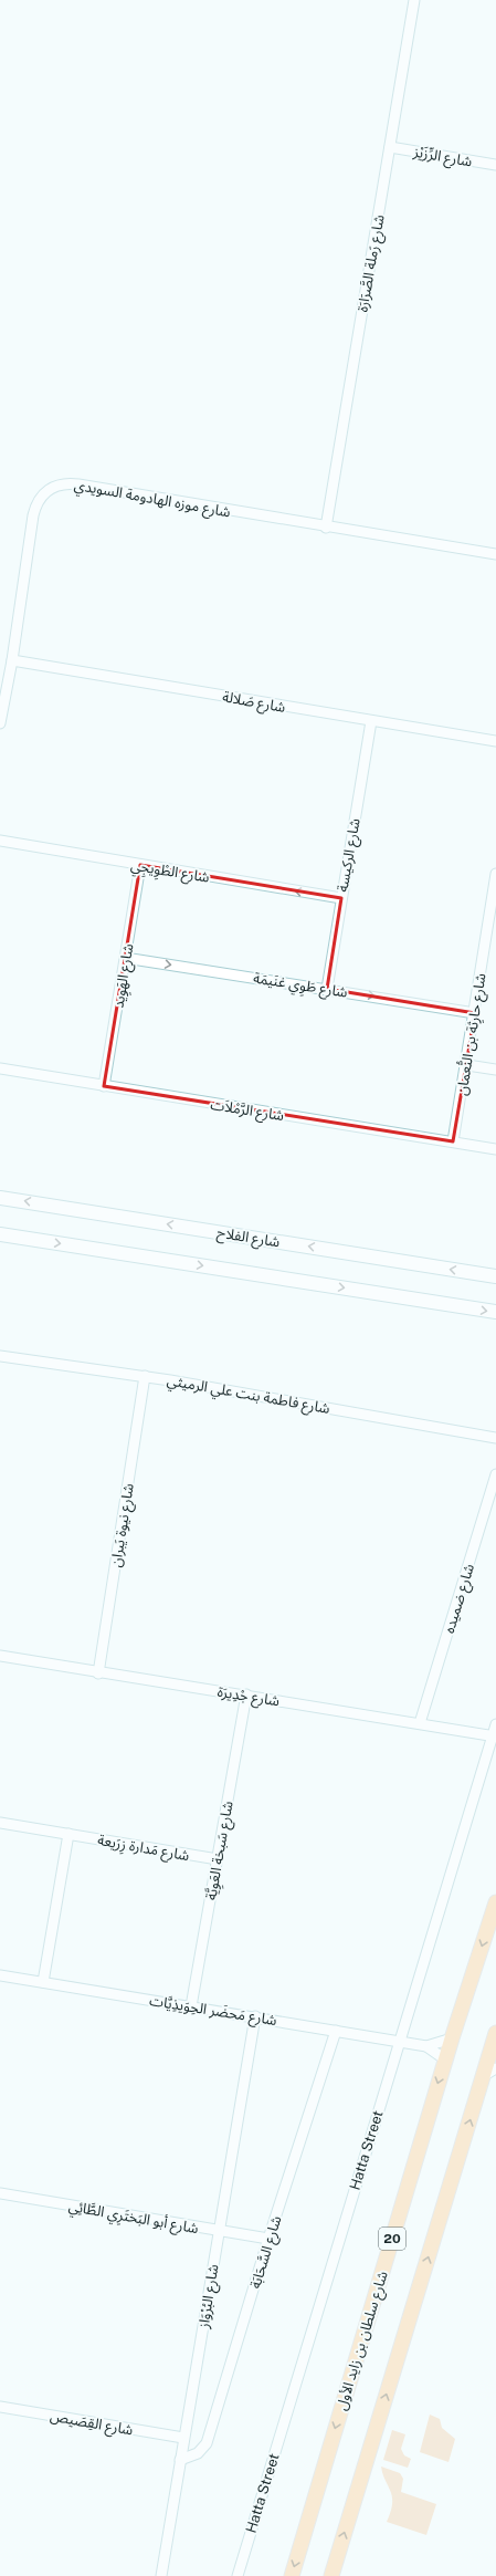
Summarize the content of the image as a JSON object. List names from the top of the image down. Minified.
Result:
{"streets":{"main road":["شارع الفلاح","20","شارع سلطان بن زايد الأول"],"street":["شارع الرِّزَيْز","شارع رَملة الصَّرَارَة","شارع موزه الهادومة السويدي","شارع صَلالة","شارع الركيسة","شارع الطْوِيجِي","شارع الهَوِيد","شارع طَوِي غنَيمَة","شارع حارِثة بن النُّعمان","شارع الرَّمْلاَت","شارع فاطمة بنت علي الرميثي","شارع نيوة يَبران","شارع ضميده","شارع جْدِيرَة","شارع مَدارة زِرَيعة","شارع سَبخة العَوِيَّة","شارع مَحضَر الحِوَيذِيَّات","Hatta Street","شارع أبو البَختَرِي الطَّائِي","شارع السَّحَابَة","شارع البُرْوَاز","شارع القِصَيص"]},"crossings":[["شارع الرِّزَيْز","شارع رَملة الصَّرَارَة"],["شارع رَملة الصَّرَارَة","شارع موزه الهادومة السويدي"],["شارع موزه الهادومة السويدي","شارع صَلالة"],["شارع صَلالة","شارع الركيسة"],["شارع الركيسة","شارع الطْوِيجِي"],["شارع الركيسة","شارع طَوِي غنَيمَة"],["شارع الطْوِيجِي","شارع الهَوِيد"],["شارع الهَوِيد","شارع طَوِي غنَيمَة"],["شارع الهَوِيد","شارع الرَّمْلاَت"],["شارع طَوِي غنَيمَة","شارع حارِثة بن النُّعمان"],["شارع حارِثة بن النُّعمان","شارع الرَّمْلاَت"],["شارع فاطمة بنت علي الرميثي","شارع نيوة يَبران"],["شارع نيوة يَبران","شارع جْدِيرَة"],["شارع ضميده","شارع جْدِيرَة"],["شارع جْدِيرَة","شارع سَبخة العَوِيَّة"],["شارع جْدِيرَة","Hatta Street"],["شارع مَدارة زِرَيعة","شارع سَبخة العَوِيَّة"],["شارع سَبخة العَوِيَّة","شارع مَحضَر الحِوَيذِيَّات"],["شارع مَحضَر الحِوَيذِيَّات","Hatta Street"],["شارع مَحضَر الحِوَيذِيَّات","شارع السَّحَابَة"],["شارع مَحضَر الحِوَيذِيَّات","شارع البُرْوَاز"],["شارع مَحضَر الحِوَيذِيَّات","شارع سلطان بن زايد الأول"],["شارع أبو البَختَرِي الطَّائِي","شارع السَّحَابَة"],["شارع أبو البَختَرِي الطَّائِي","شارع البُرْوَاز"],["شارع السَّحَابَة","شارع البُرْوَاز"],["شارع البُرْوَاز","شارع القِصَيص"]],"one_way":["شارع الطْوِيجِي","شارع طَوِي غنَيمَة"]}
